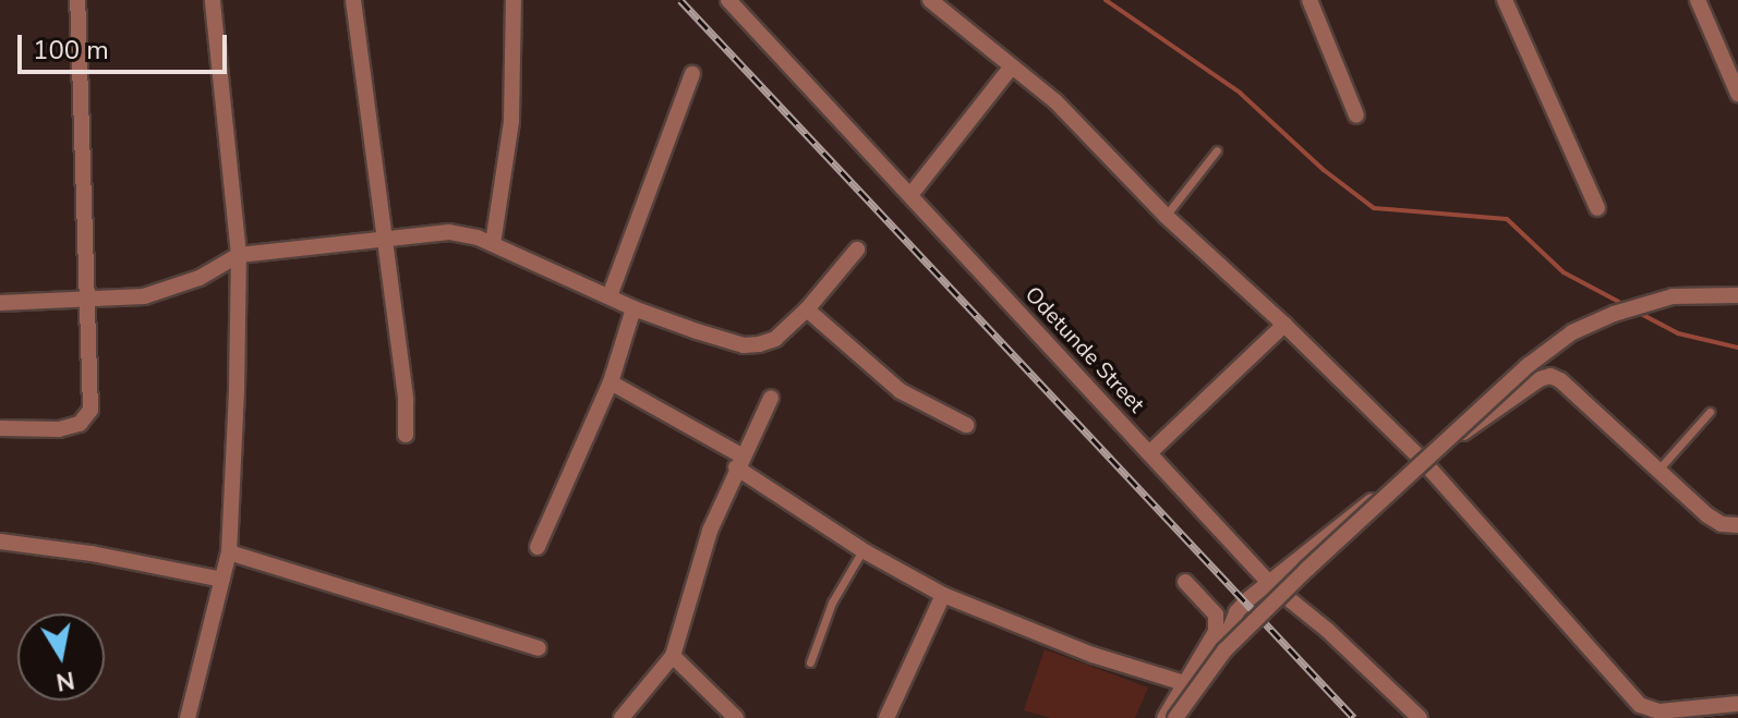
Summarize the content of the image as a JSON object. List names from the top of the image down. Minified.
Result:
{"streets":{"street":["Odetunde Street"]},"scale_bar":"100 m","north":"bottom"}
